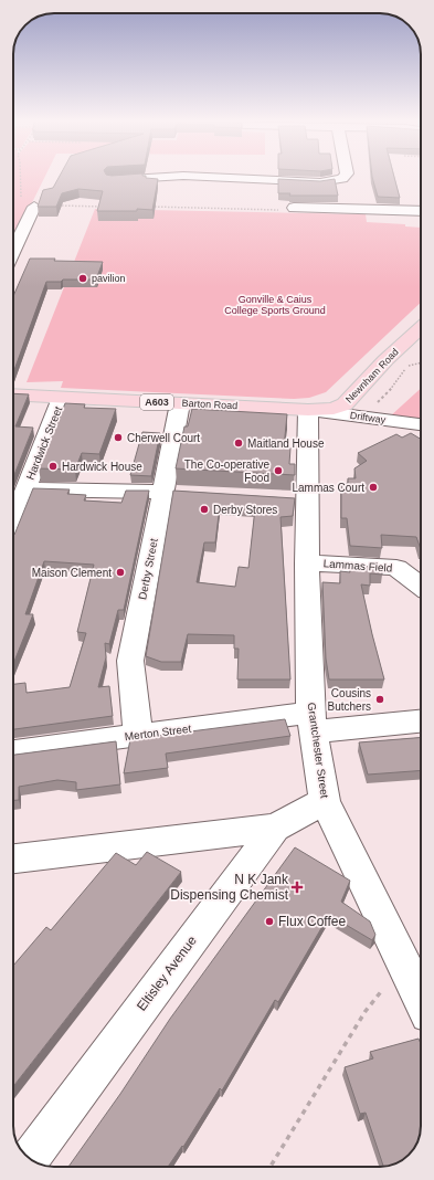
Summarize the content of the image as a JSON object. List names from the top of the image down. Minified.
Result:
{"streets":{"main road":["Newnham Road","A603","Barton Road"],"street":["Driftway","Hardwick Street","Lammas Field","Derby Street","Merton Street","Grantchester Street","Eltisley Avenue"]},"crossings":[["Newnham Road","Barton Road"],["Newnham Road","Driftway"],["Newnham Road","Grantchester Street"],["Barton Road","Driftway"],["Barton Road","Hardwick Street"],["Barton Road","Derby Street"],["Barton Road","Grantchester Street"],["Driftway","Grantchester Street"],["Lammas Field","Grantchester Street"],["Derby Street","Merton Street"],["Merton Street","Grantchester Street"],["Grantchester Street","Eltisley Avenue"]],"parks":["Gonville & Caius College Sports Ground"],"places":{"other":["pavilion","Cherwell Court","Maitland House","Hardwick House","The Co-operative Food","Lammas Court","Derby Stores","Maison Clement","Cousins Butchers","Flux Coffee"],"health":["N K Jank Dispensing Chemist"]}}
